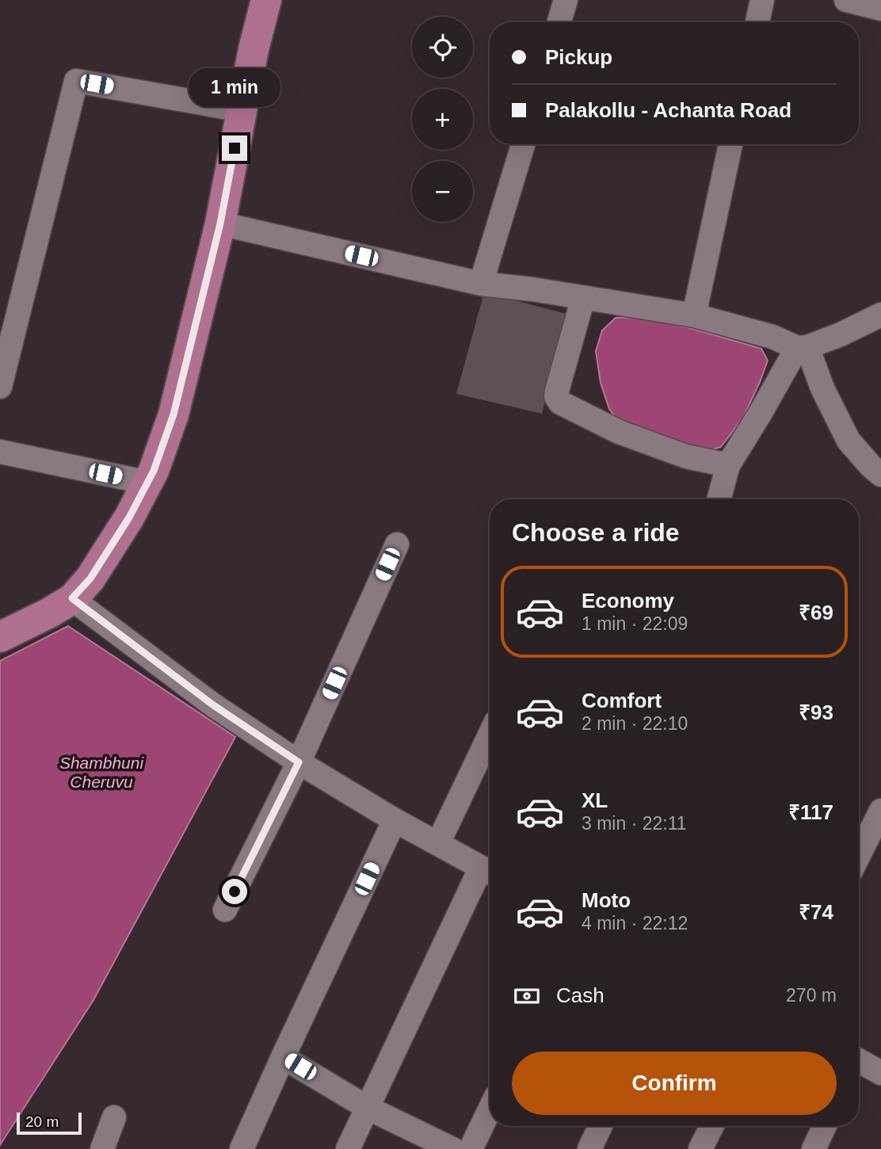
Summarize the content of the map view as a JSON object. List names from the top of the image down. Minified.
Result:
{"water":["Shambhuni Cheruvu"],"scale_bar":"20 m","page":{"map_buttons":["+","−"],"banner":["Pickup","Palakollu - Achanta Road"],"bubble":"1 min","heading":"Choose a ride","list":[{"name":"Economy","note":"1 min · 22:09","value":"₹69"},{"name":"Comfort","note":"2 min · 22:10","value":"₹93"},{"name":"XL","note":"3 min · 22:11","value":"₹117"},{"name":"Moto","note":"4 min · 22:12","value":"₹74"}],"pay":["Cash","270 m"],"buttons":"Confirm","scale":"20 m"}}
